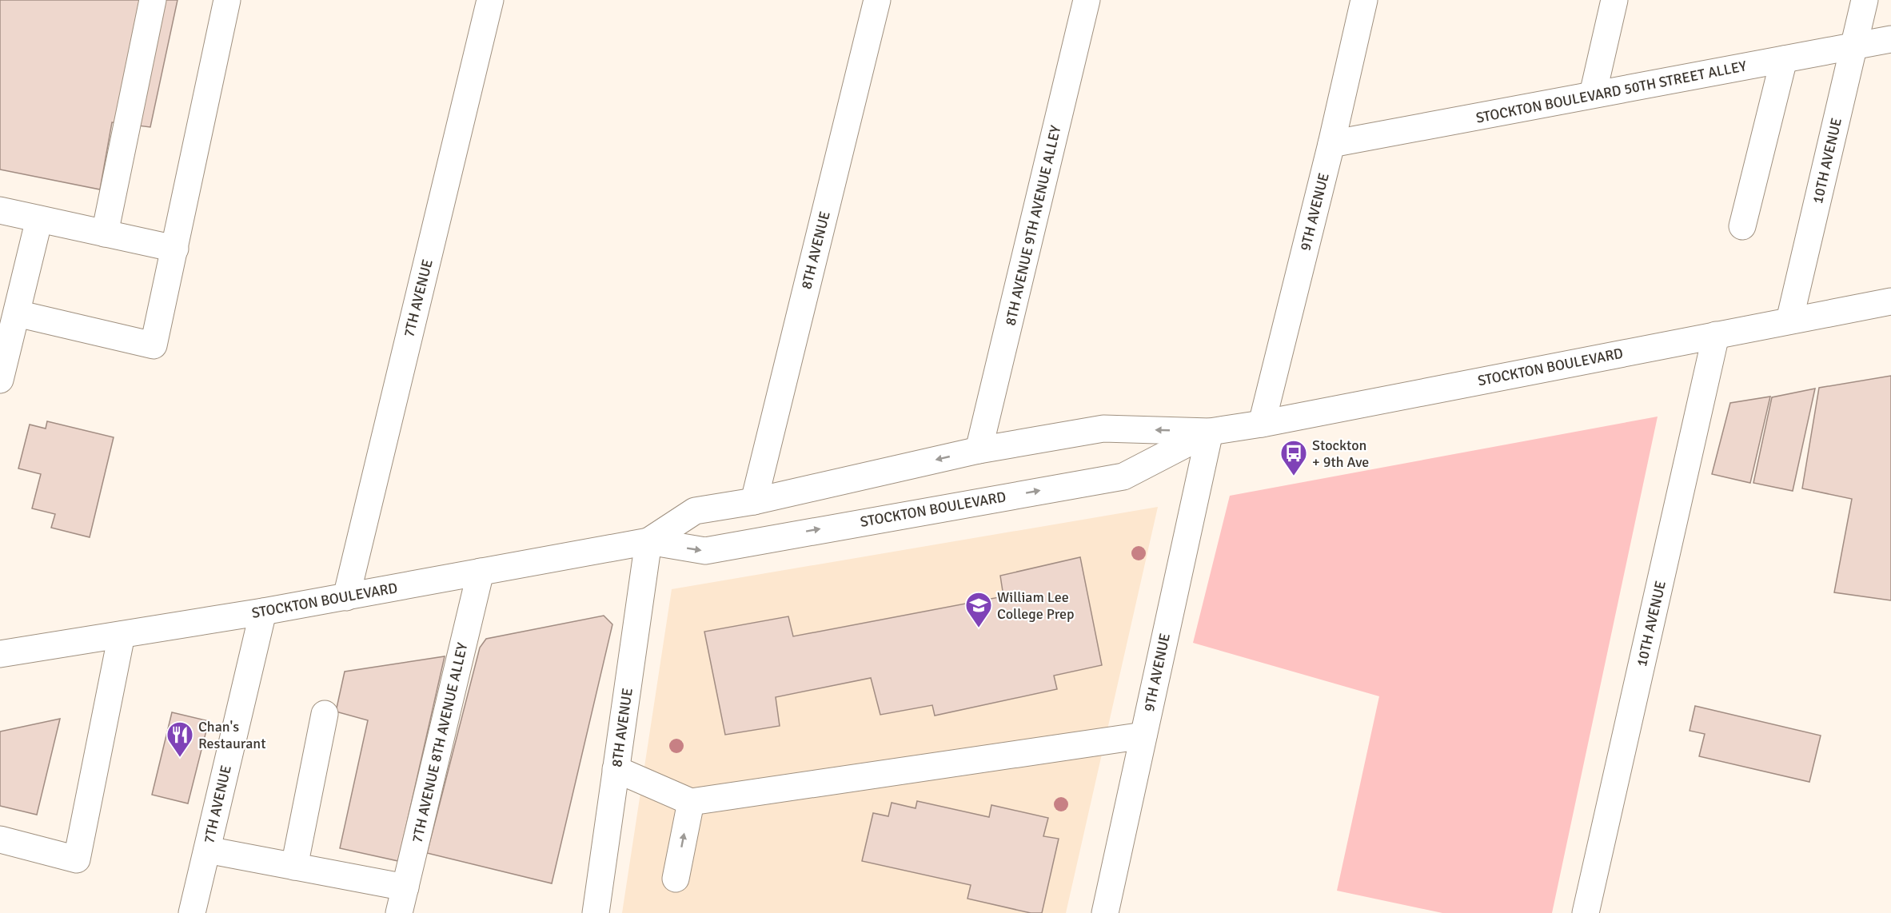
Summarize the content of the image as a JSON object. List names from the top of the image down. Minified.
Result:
{"streets":{"street":["STOCKTON BOULEVARD 50TH STREET ALLEY","10TH AVENUE","9TH AVENUE","8TH AVENUE 9TH AVENUE ALLEY","8TH AVENUE","7TH AVENUE","STOCKTON BOULEVARD","7TH AVENUE 8TH AVENUE ALLEY"]},"crossings":[["STOCKTON BOULEVARD 50TH STREET ALLEY","10TH AVENUE"],["STOCKTON BOULEVARD 50TH STREET ALLEY","9TH AVENUE"],["10TH AVENUE","STOCKTON BOULEVARD"],["9TH AVENUE","STOCKTON BOULEVARD"],["8TH AVENUE 9TH AVENUE ALLEY","STOCKTON BOULEVARD"],["8TH AVENUE","STOCKTON BOULEVARD"],["7TH AVENUE","STOCKTON BOULEVARD"],["STOCKTON BOULEVARD","7TH AVENUE 8TH AVENUE ALLEY"]],"places":{"bus stop":["Stockton + 9th Ave"],"school or university":["William Lee College Prep"],"restaurant":["Chan's Restaurant"]}}
